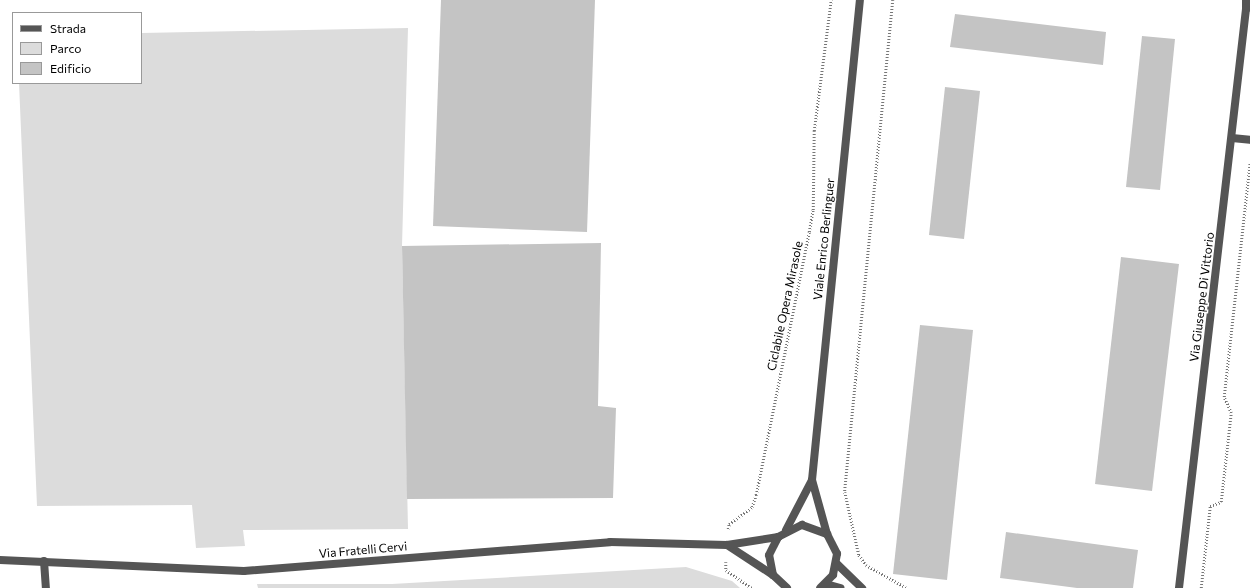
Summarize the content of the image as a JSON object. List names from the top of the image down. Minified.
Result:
{"streets":{"street":["Viale Enrico Berlinguer","Via Giuseppe Di Vittorio","Via Fratelli Cervi"],"path":["Ciclabile Opera Mirasole"]},"crossings":[["Ciclabile Opera Mirasole","Via Fratelli Cervi"]],"legend":["Strada","Parco","Edificio"]}
